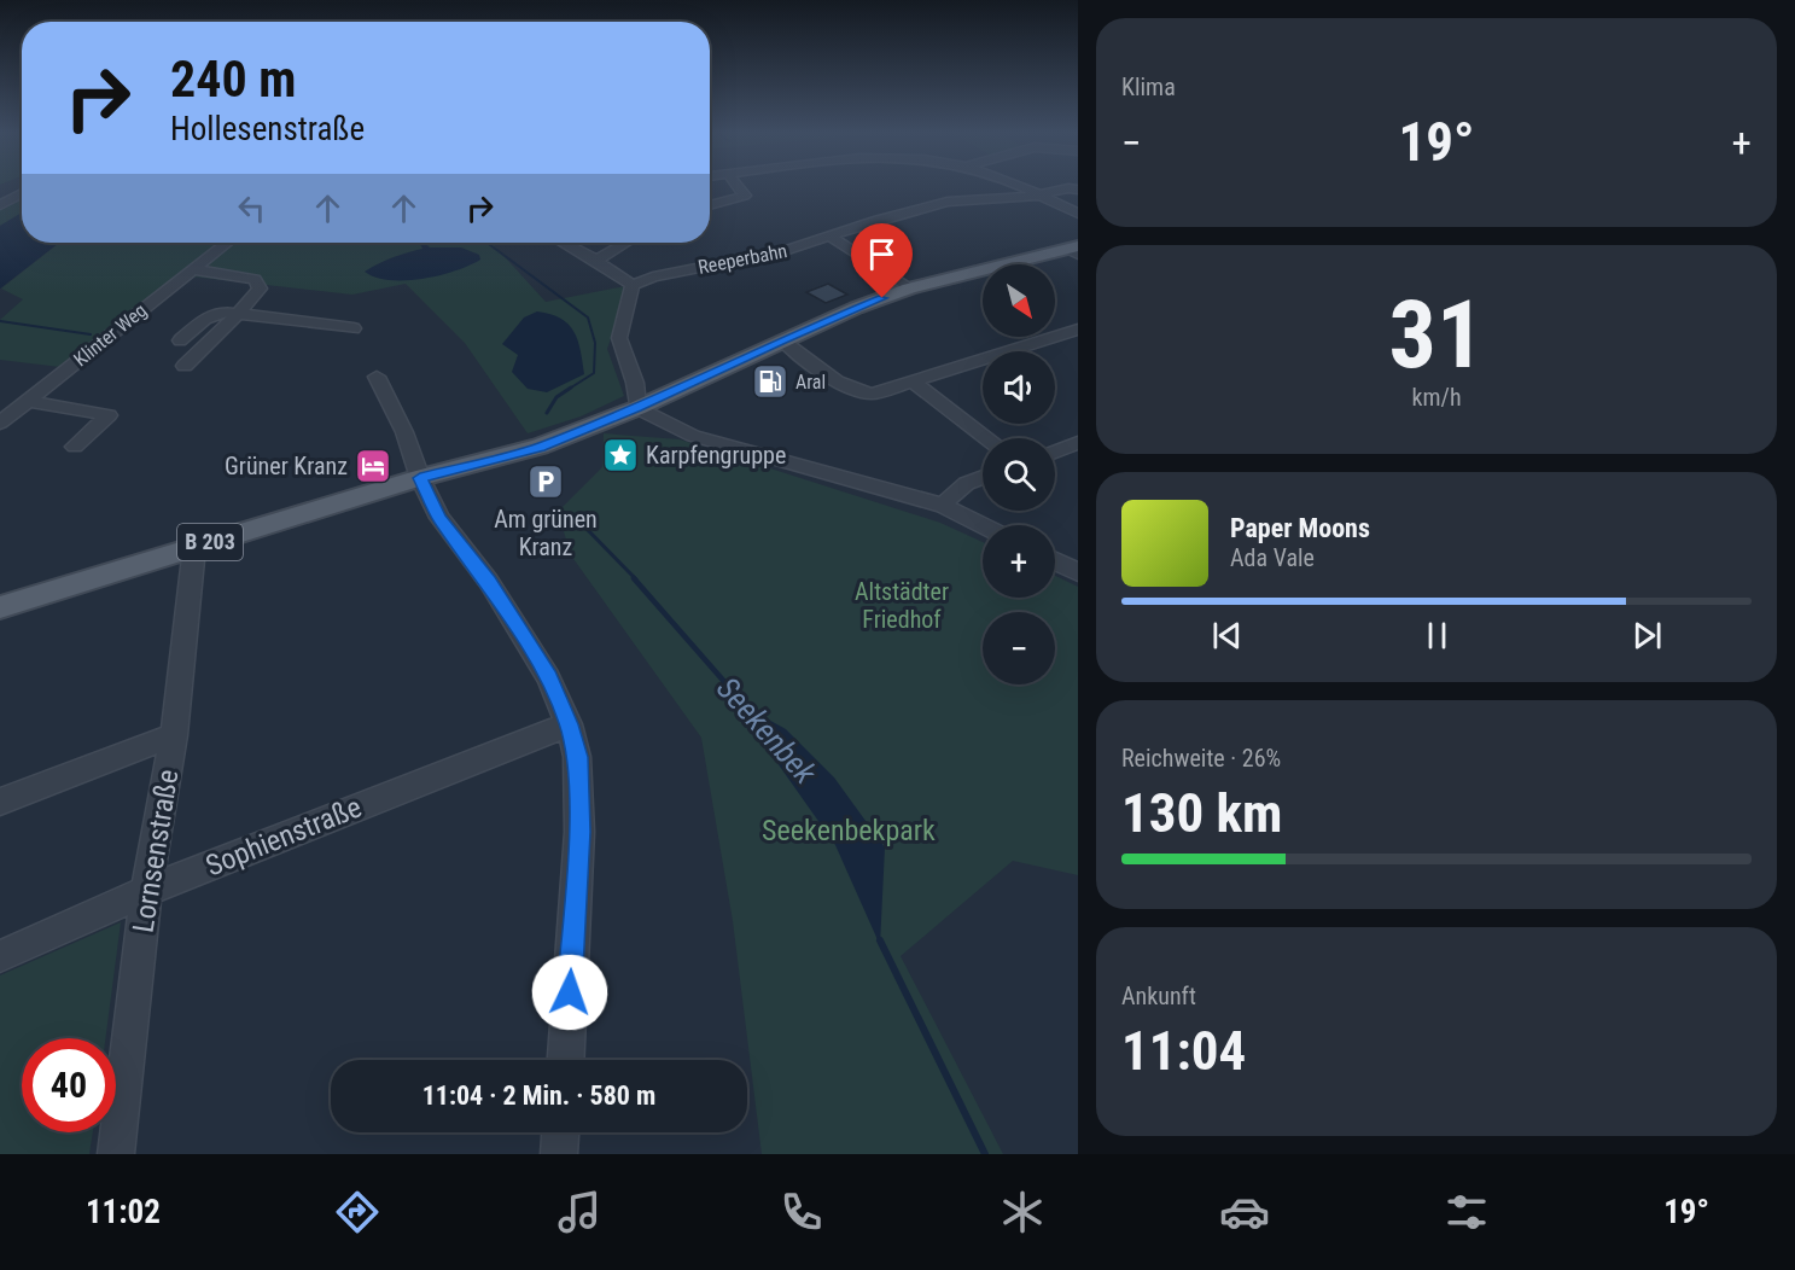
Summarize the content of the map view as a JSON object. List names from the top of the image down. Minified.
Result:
{"streets":{"main road":["B 203"],"street":["Reeperbahn","Klinter Weg","Sophienstraße","Lornsenstraße"]},"crossings":[["B 203","Lornsenstraße"],["Sophienstraße","Lornsenstraße"]],"water":["Seekenbek"],"parks":["Altstädter Friedhof","Seekenbekpark"],"places":{"fuel station":["Aral"],"place":["Karpfengruppe"],"hotel":["Grüner Kranz"],"parking":["Am grünen Kranz"]},"north":"bottom right","page":{"tile":["Klima",["31","km/h"],["Reichweite · 26%","130 km"],["Ankunft","11:04"]],"turn":["240 m","Hollesenstraße"],"heat":["−","19°","+"],"map_buttons":["+","−"],"song":["Paper Moons","Ada Vale"],"limit":"40","trip":"11:04 · 2 Min. · 580 m","tabs":["11:02","19°"]}}
